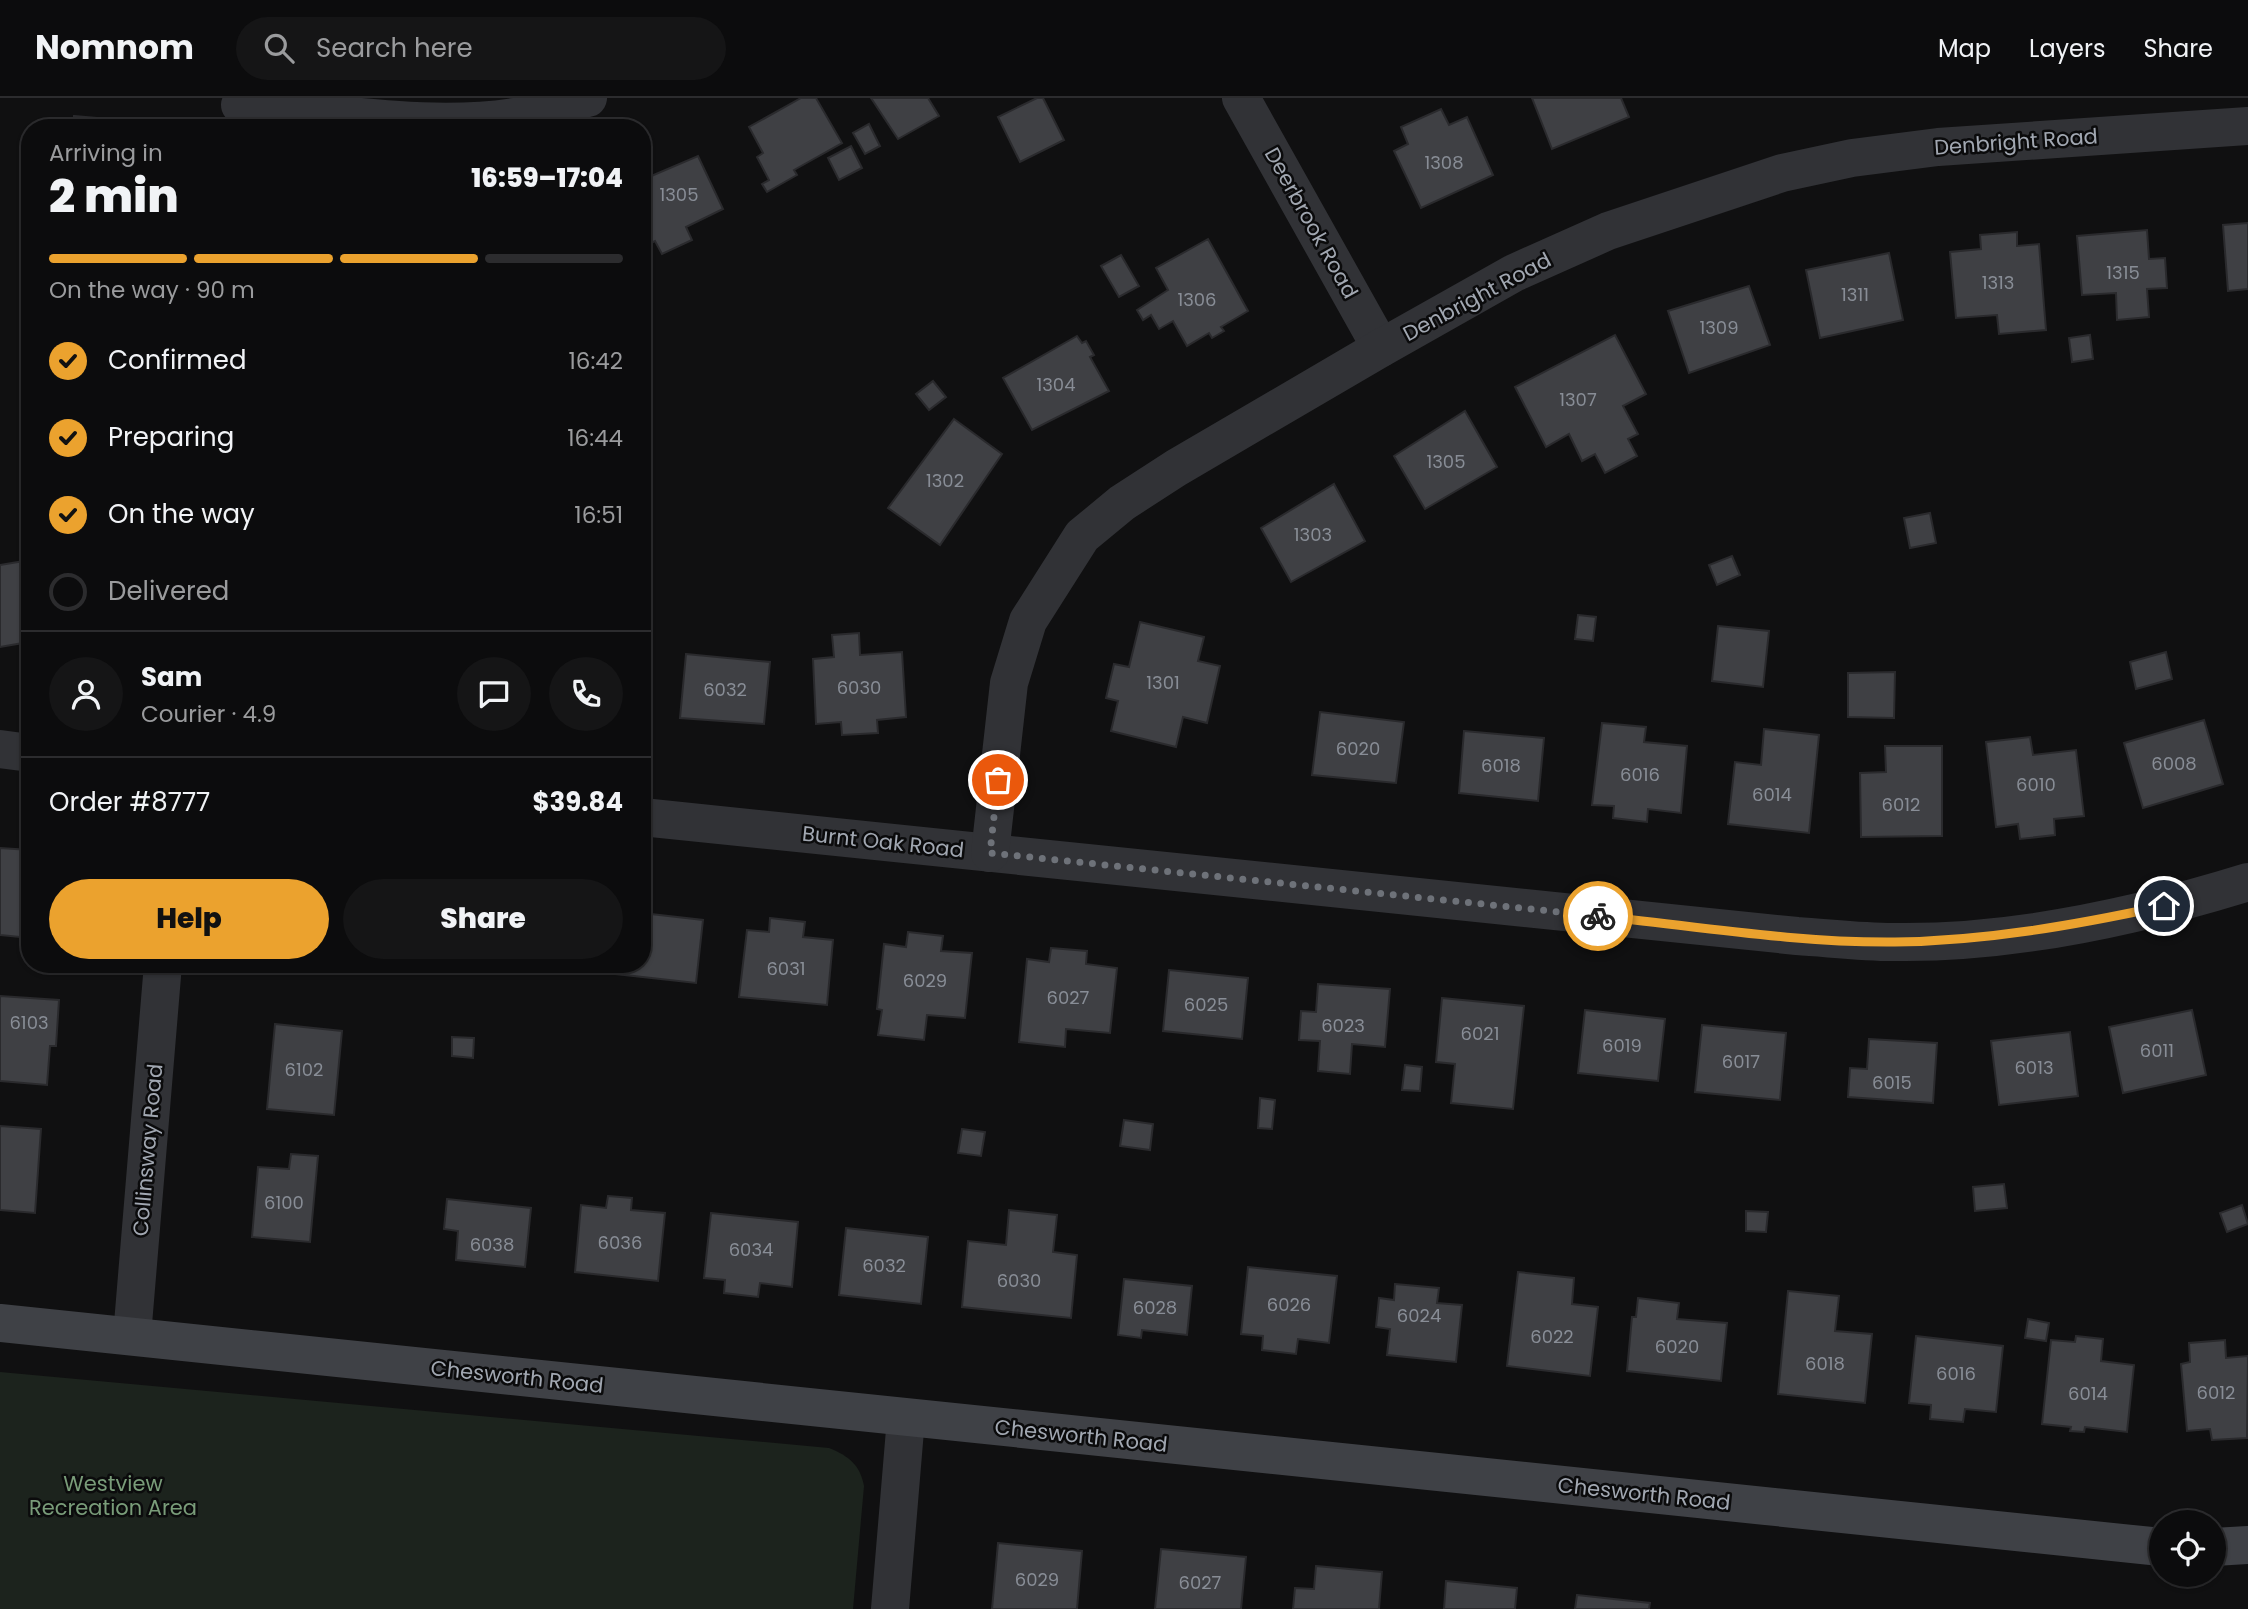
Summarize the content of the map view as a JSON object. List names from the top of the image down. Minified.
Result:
{"streets":{"street":["Denbright Road","Deerbrook Road","Burnt Oak Road","Collinsway Road","Chesworth Road"]},"crossings":[["Denbright Road","Deerbrook Road"],["Denbright Road","Burnt Oak Road"],["Collinsway Road","Chesworth Road"]],"parks":["Westview Recreation Area"],"house_numbers":["1308","1305","1315","1313","1311","1306","1309","1304","1307","1305","1302","1303","1301","6030","6032","6020","6008","6018","6016","6010","6014","6012","6031","6029","6027","6025","6103","6023","6021","6019","6011","6017","6013","6102","6015","6100","6036","6038","6034","6032","6030","6026","6028","6024","6022","6020","6018","6016","6012","6014","6029","6027"],"page":{"header":"Nomnom","search":"Search here","nav":["Map","Layers","Share"],"heading":["2 min","Arriving in","16:59–17:04"],"panel":["Sam","Courier · 4.9","Order #8777","$39.84"],"bar":"On the way · 90 m","list":[["Confirmed","16:42"],["Preparing","16:44"],["On the way","16:51"],"Delivered"],"buttons":["Help","Share"]}}
